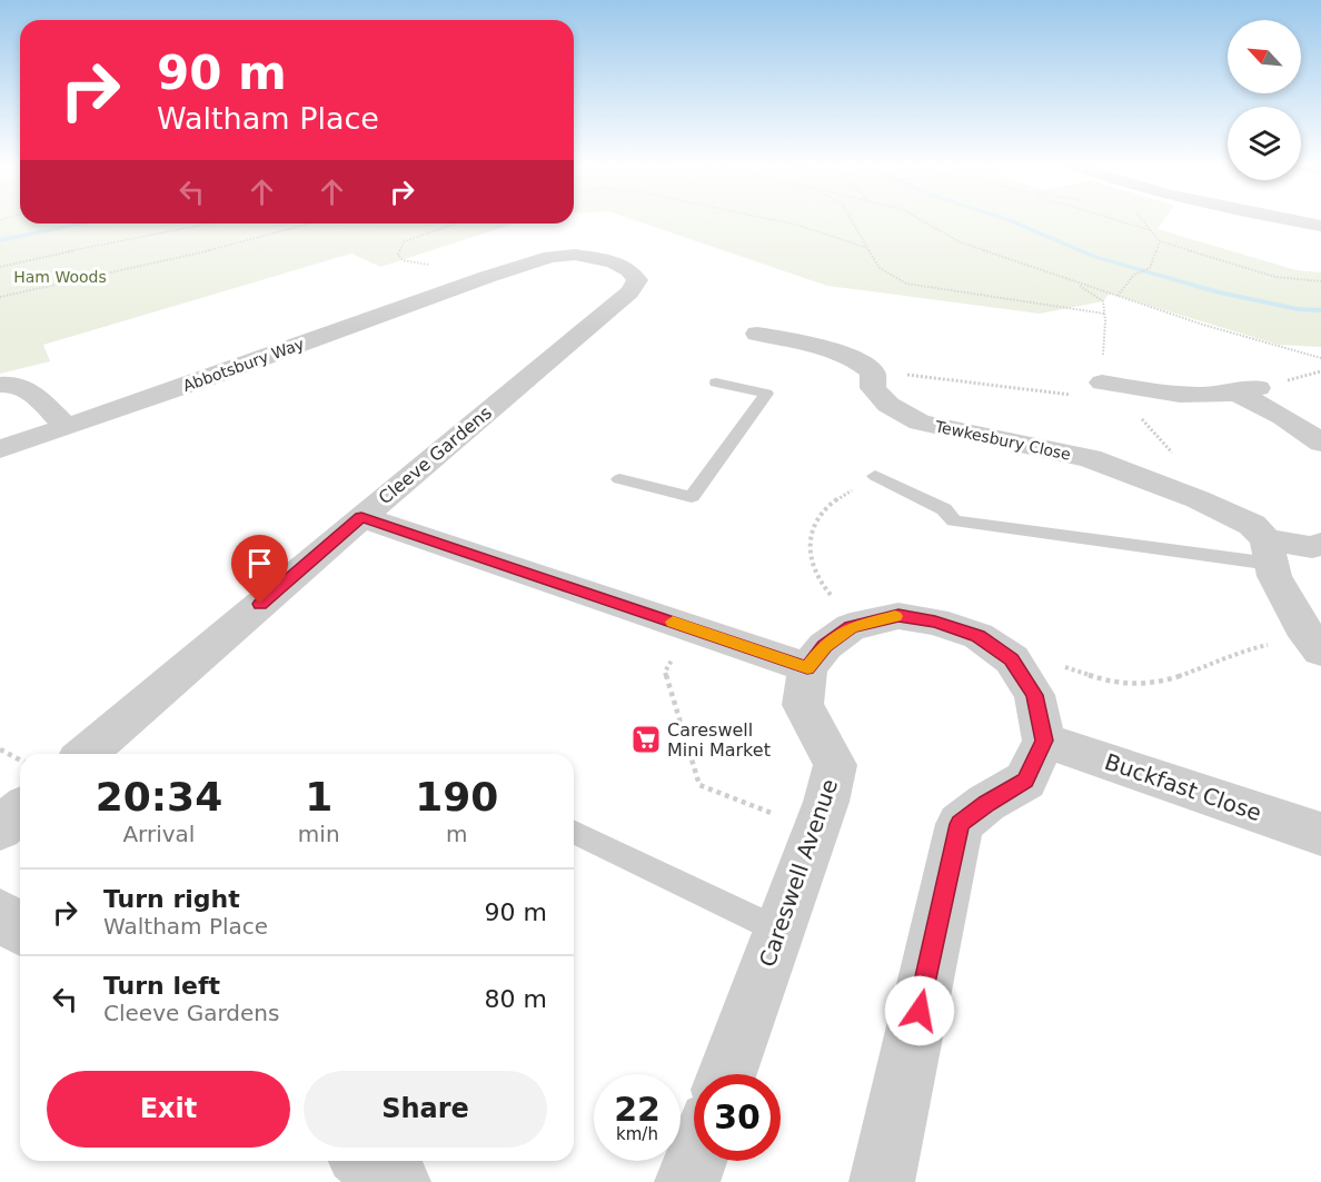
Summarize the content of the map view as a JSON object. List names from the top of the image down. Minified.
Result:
{"streets":{"street":["Abbotsbury Way","Tewkesbury Close","Cleeve Gardens","Buckfast Close","Careswell Avenue"]},"crossings":[["Abbotsbury Way","Cleeve Gardens"]],"parks":["Ham Woods"],"places":{"supermarket":["Careswell Mini Market"]},"north":"top left","page":{"turn":["90 m","Waltham Place"],"eta":["20:34","Arrival","1","min","190","m"],"list":[{"name":"Turn right","note":"Waltham Place","value":"90 m"},{"name":"Turn left","note":"Cleeve Gardens","value":"80 m"}],"buttons":["Exit","Share"],"speed":"22 km/h","limit":"30"}}
